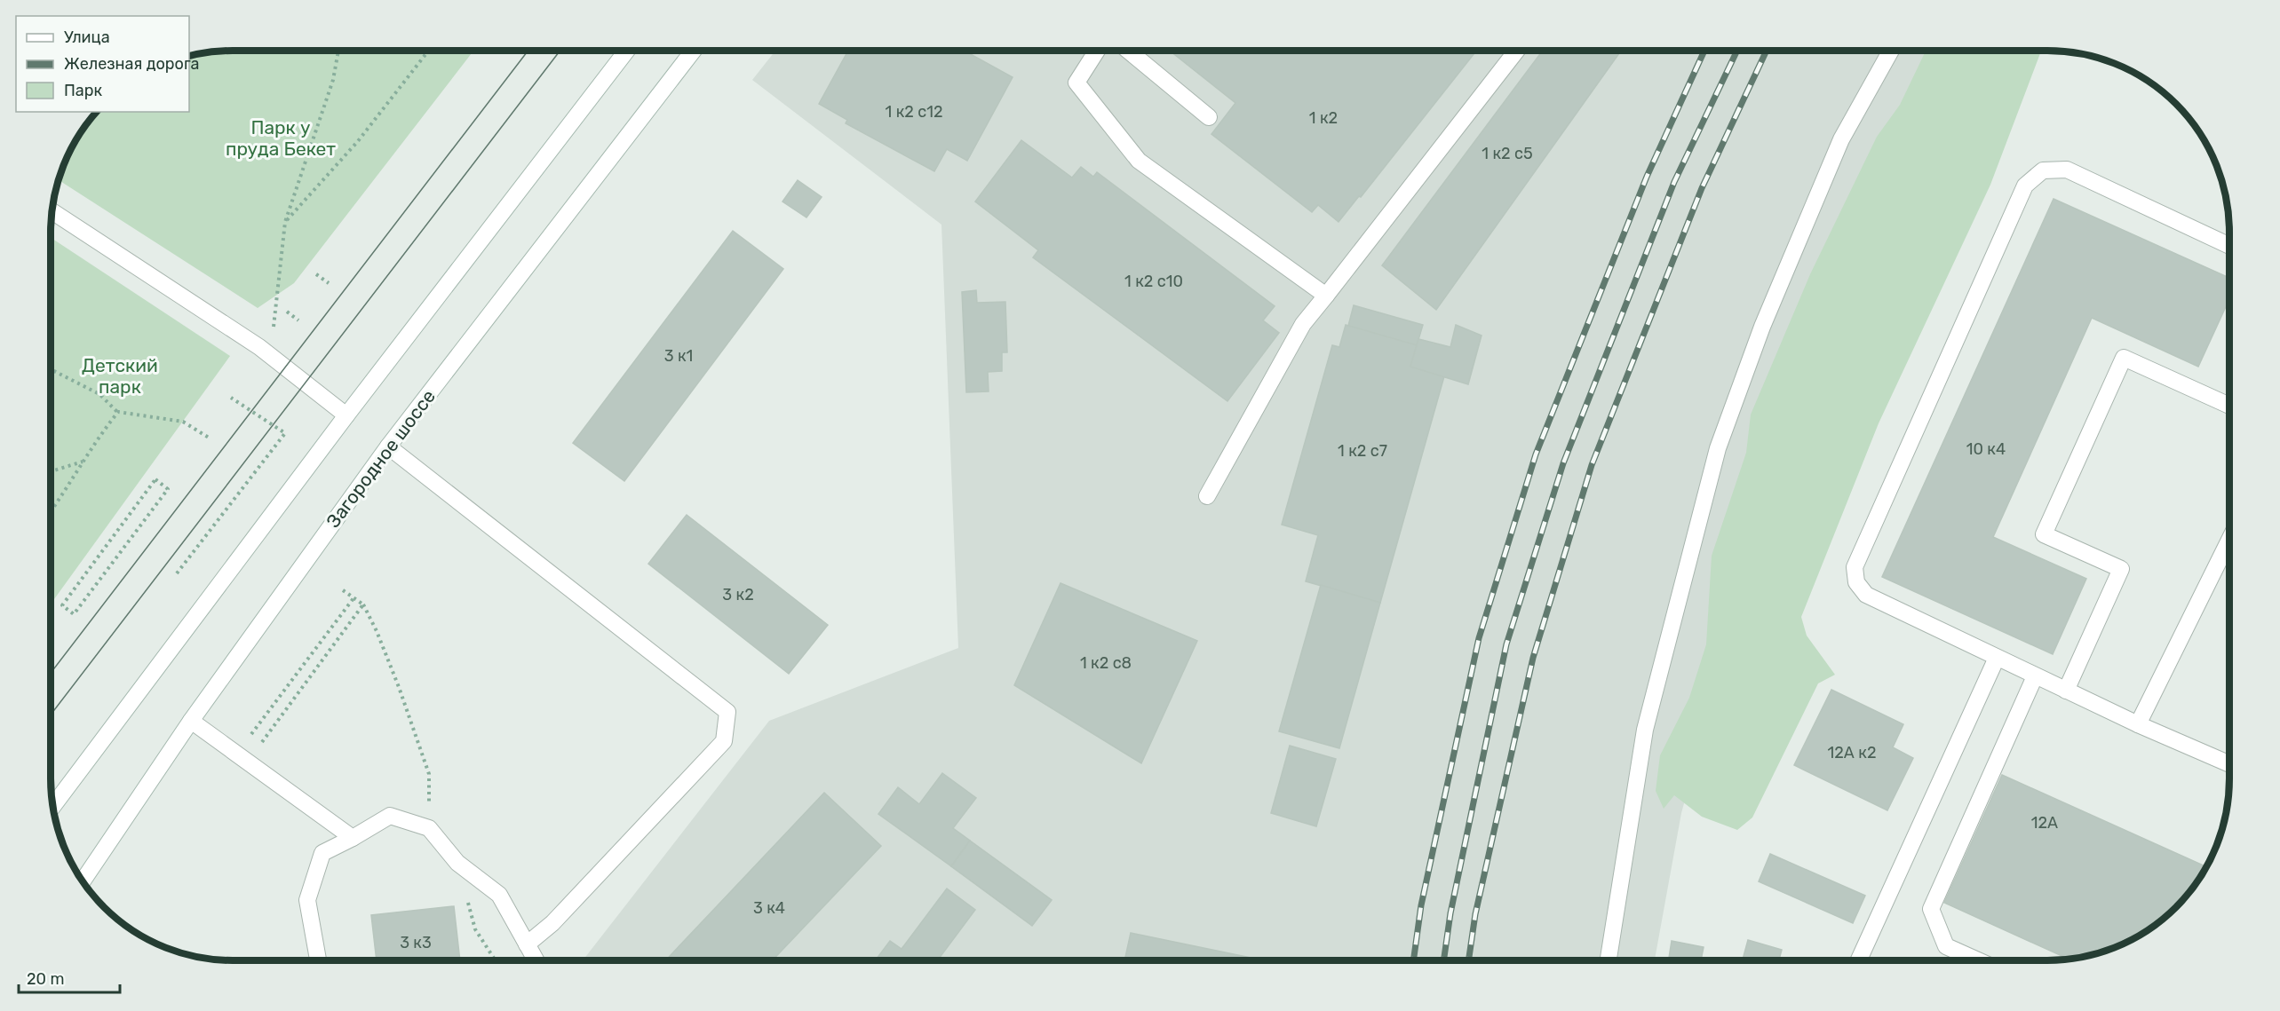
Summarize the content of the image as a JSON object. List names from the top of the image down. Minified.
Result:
{"streets":{"main road":["Загородное шоссе"]},"parks":["Парк у пруда Бекет","Детский парк"],"house_numbers":["1 к2 с12","1 к2","1 к2 с5","1 к2 с10","3 к1","10 к4","1 к2 с7","3 к2","1 к2 с8","12А к2","12А","3 к4","3 к3"],"legend":["Улица","Железная дорога","Парк"],"scale_bar":"20 m"}
